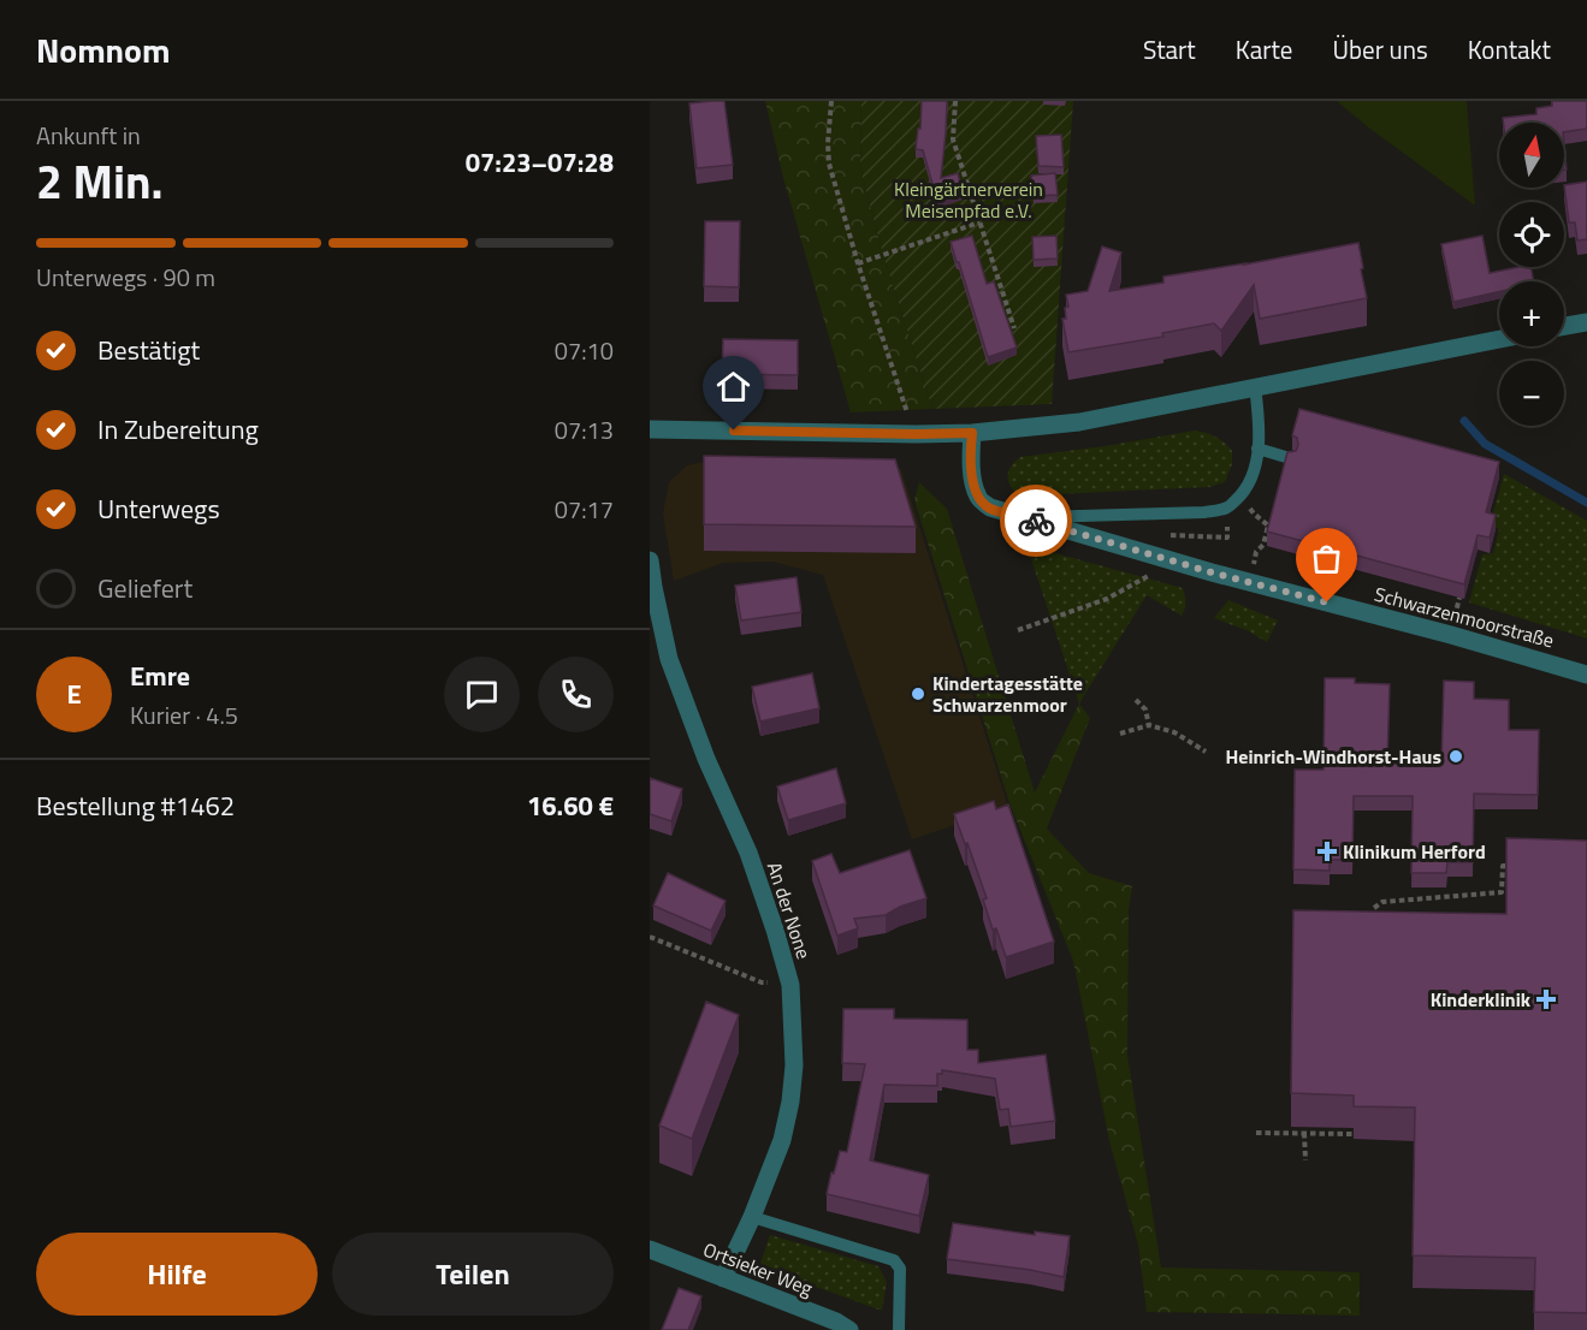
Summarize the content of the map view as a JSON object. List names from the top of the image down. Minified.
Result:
{"streets":{"street":["Schwarzenmoorstraße","An der None","Ortsieker Weg"]},"crossings":[["An der None","Ortsieker Weg"]],"parks":["Kleingärtnerverein Meisenpfad e.V."],"places":{"other":["Kindertagesstätte Schwarzenmoor","Heinrich-Windhorst-Haus"],"health":["Klinikum Herford","Kinderklinik"]},"north":"top","page":{"header":"Nomnom","nav":["Start","Karte","Über uns","Kontakt"],"heading":["2 Min.","Ankunft in","07:23–07:28"],"panel":["Emre","Kurier · 4.5","Bestellung #1462","16.60 €"],"map_buttons":["+","−"],"bar":"Unterwegs · 90 m","list":[["Bestätigt","07:10"],["In Zubereitung","07:13"],["Unterwegs","07:17"],"Geliefert"],"round":"E","buttons":["Hilfe","Teilen"]}}
